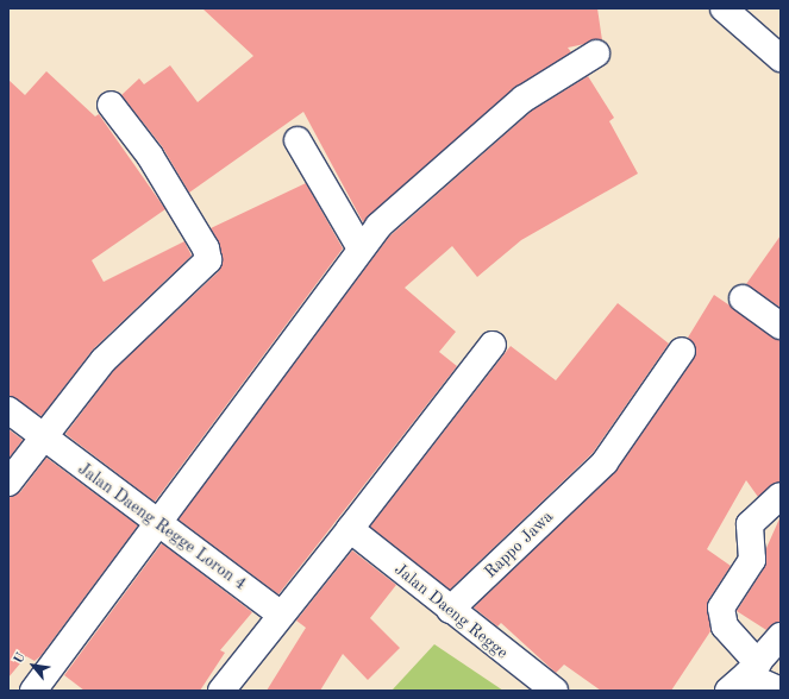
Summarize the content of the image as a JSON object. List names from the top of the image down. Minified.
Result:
{"streets":{"main road":["Jalan Daeng Regge Loron 4","Rappo Jawa","Jalan Daeng Regge"]},"crossings":[["Rappo Jawa","Jalan Daeng Regge"]],"north":"top left"}
